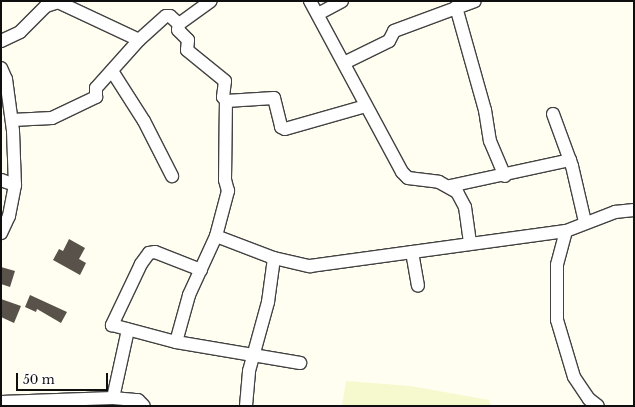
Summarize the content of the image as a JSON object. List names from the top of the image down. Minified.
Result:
{"scale_bar":"50 m"}
